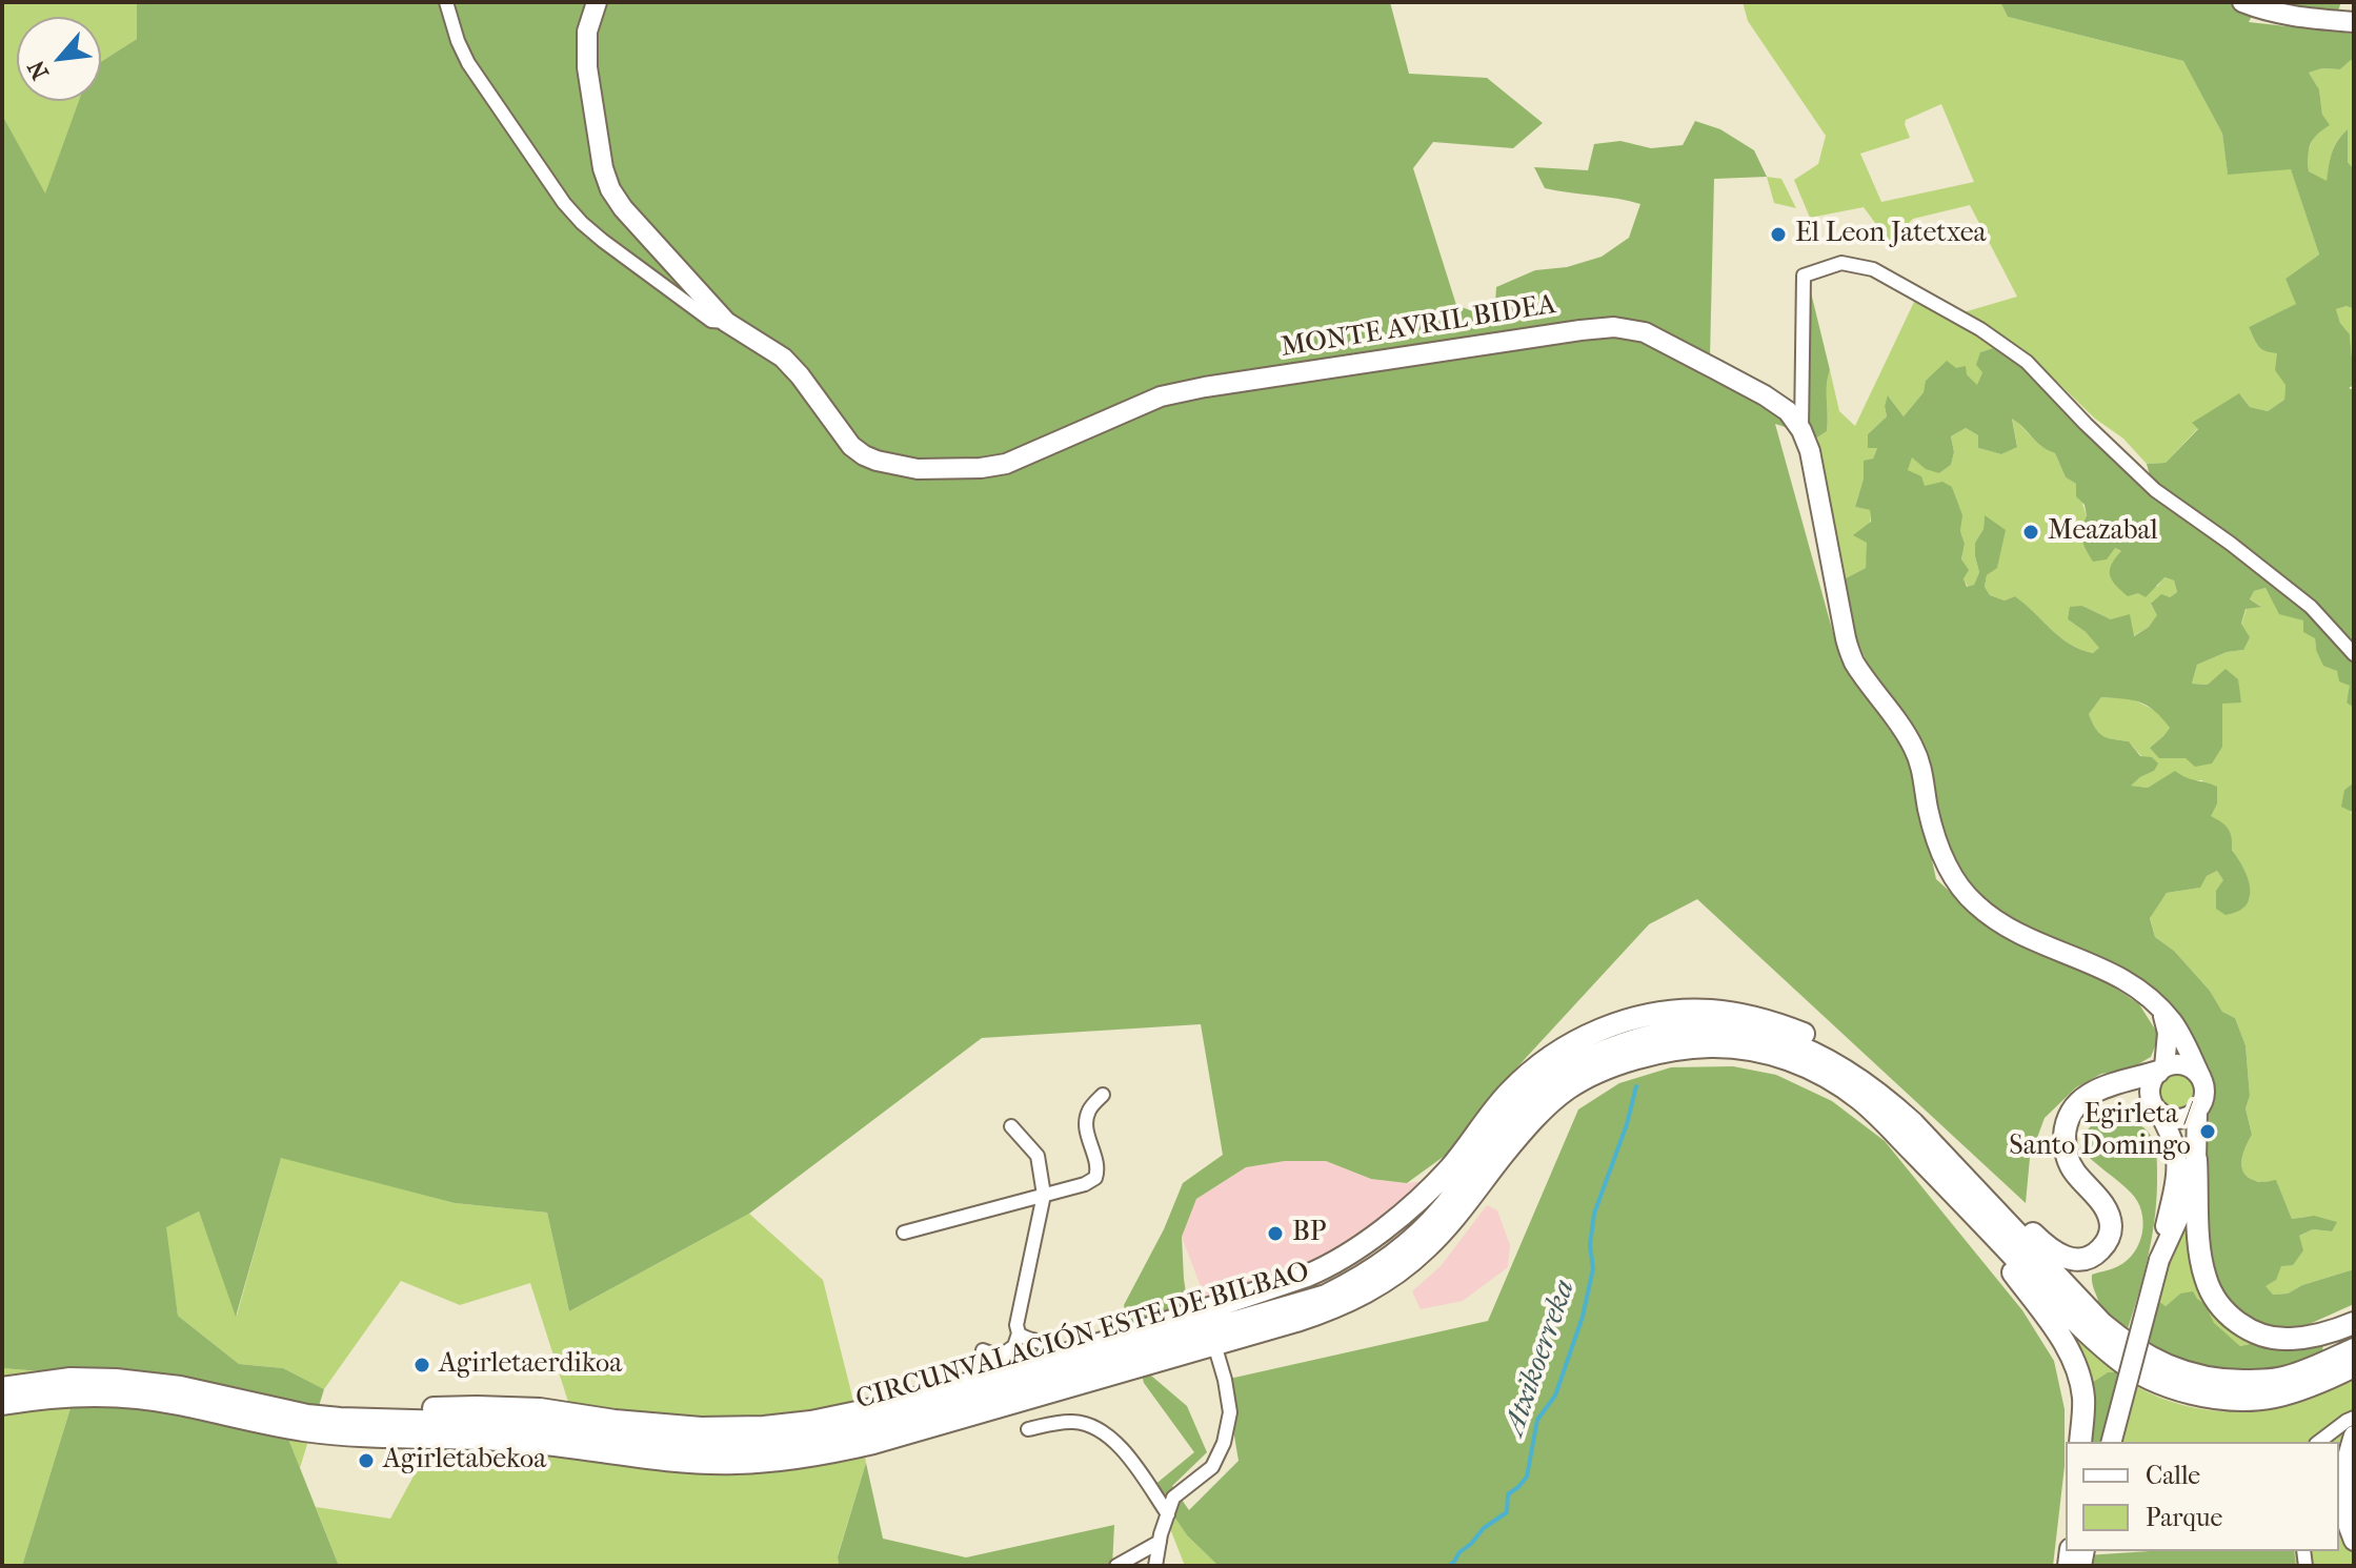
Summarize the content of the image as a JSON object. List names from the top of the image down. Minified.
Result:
{"streets":{"main road":["CIRCUNVALACIÓN ESTE DE BILBAO"],"street":["MONTE AVRIL BIDEA"]},"water":["Atxikoerreka"],"places":["El Leon Jatetxea","Meazabal","Egirleta / Santo Domingo","BP","Agirletaerdikoa","Agirletabekoa"],"legend":["Calle","Parque"],"north":"bottom left"}
